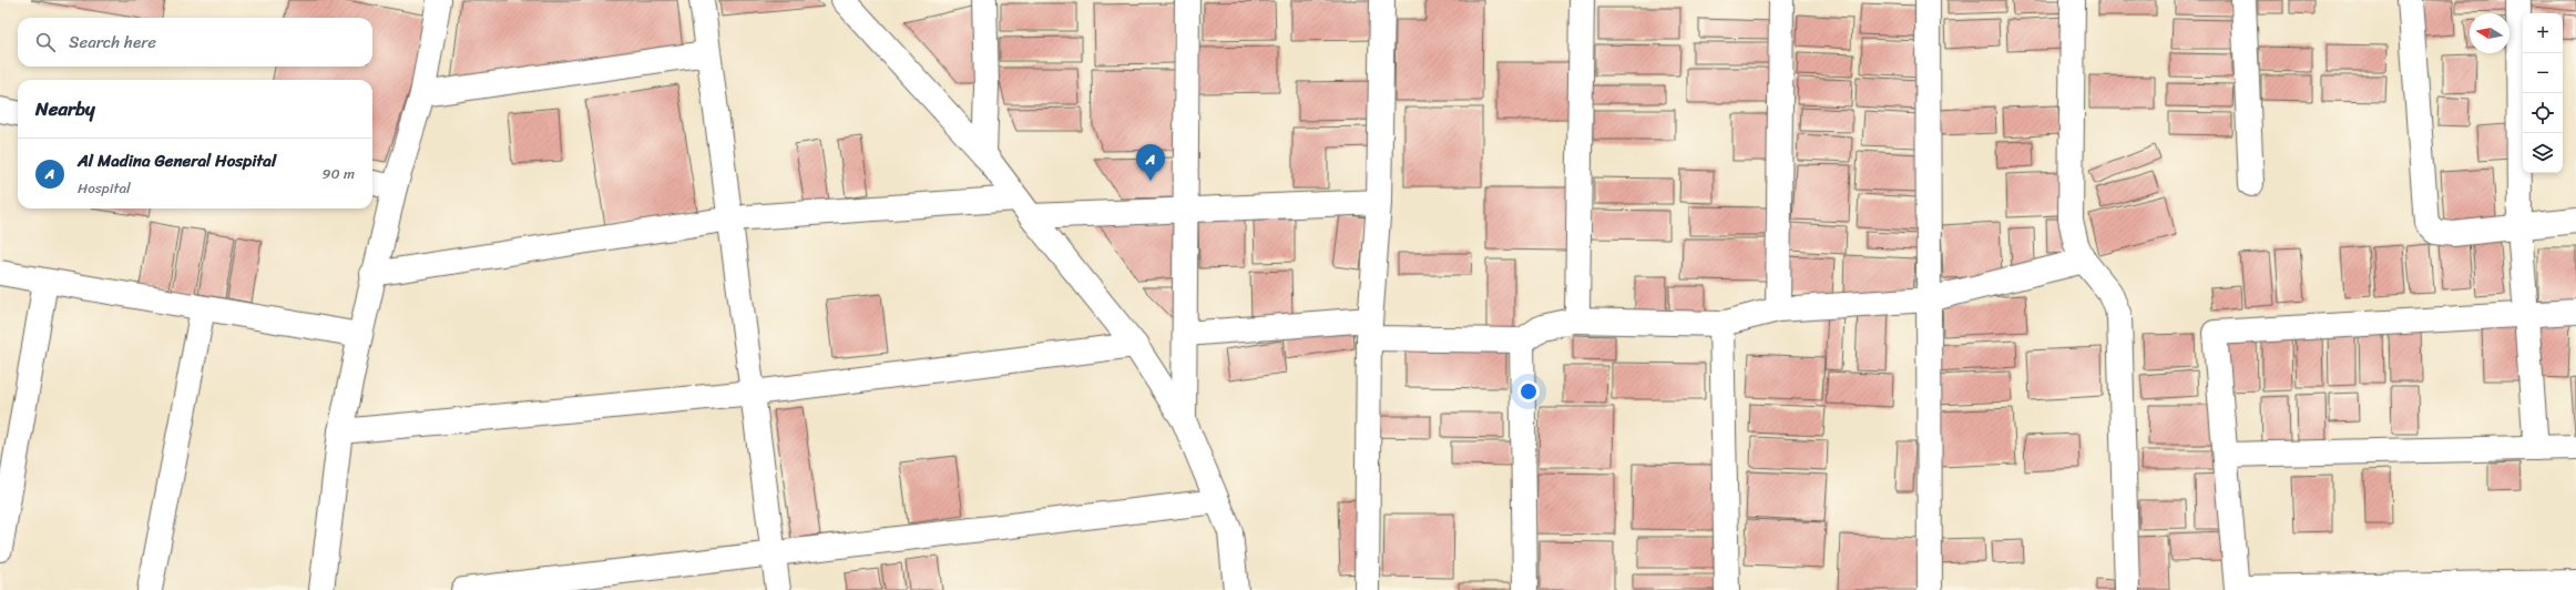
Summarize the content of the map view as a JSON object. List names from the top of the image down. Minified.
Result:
{"north":"left","page":{"map_buttons":["+","−"],"search":"Search here","heading":"Nearby","list":[{"mark":"A","name":"Al Madina General Hospital","note":"Hospital","value":"90 m"}],"pins":"A"}}
